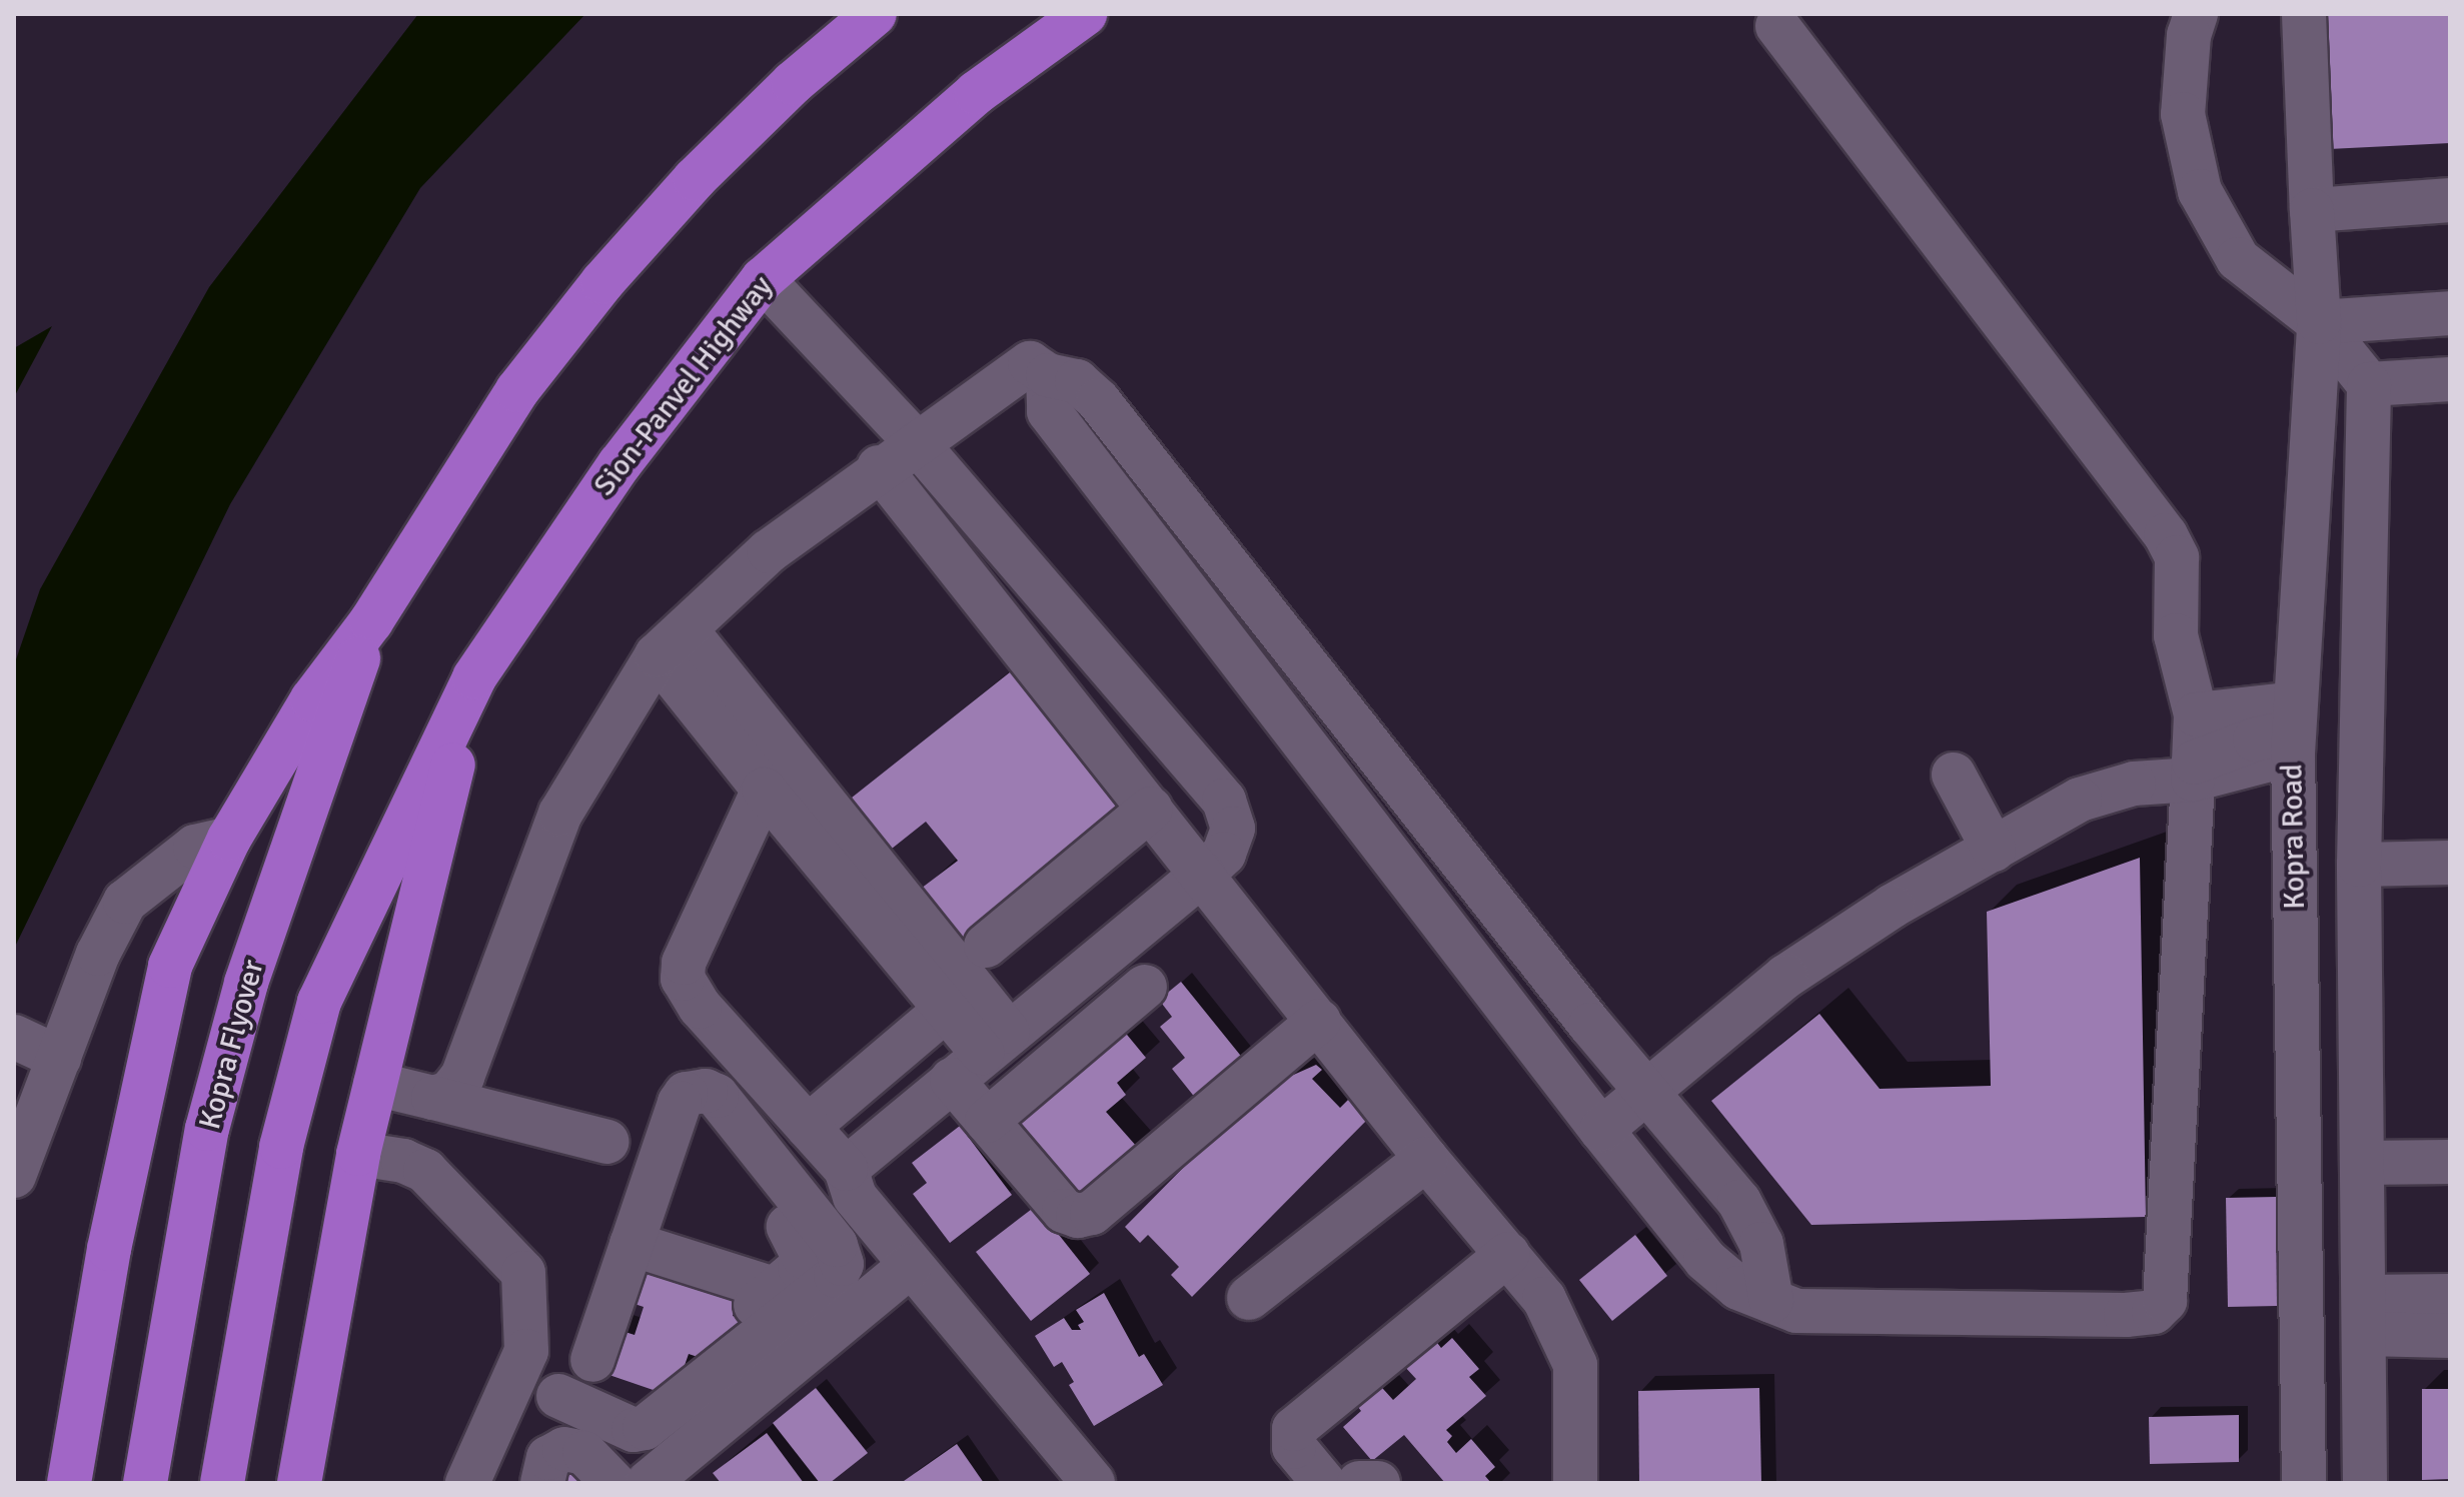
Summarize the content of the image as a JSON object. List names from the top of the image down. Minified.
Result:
{"streets":{"highway":["Sion-Panvel Highway","Kopra Flyover"],"street":["Kopra Road"]}}
